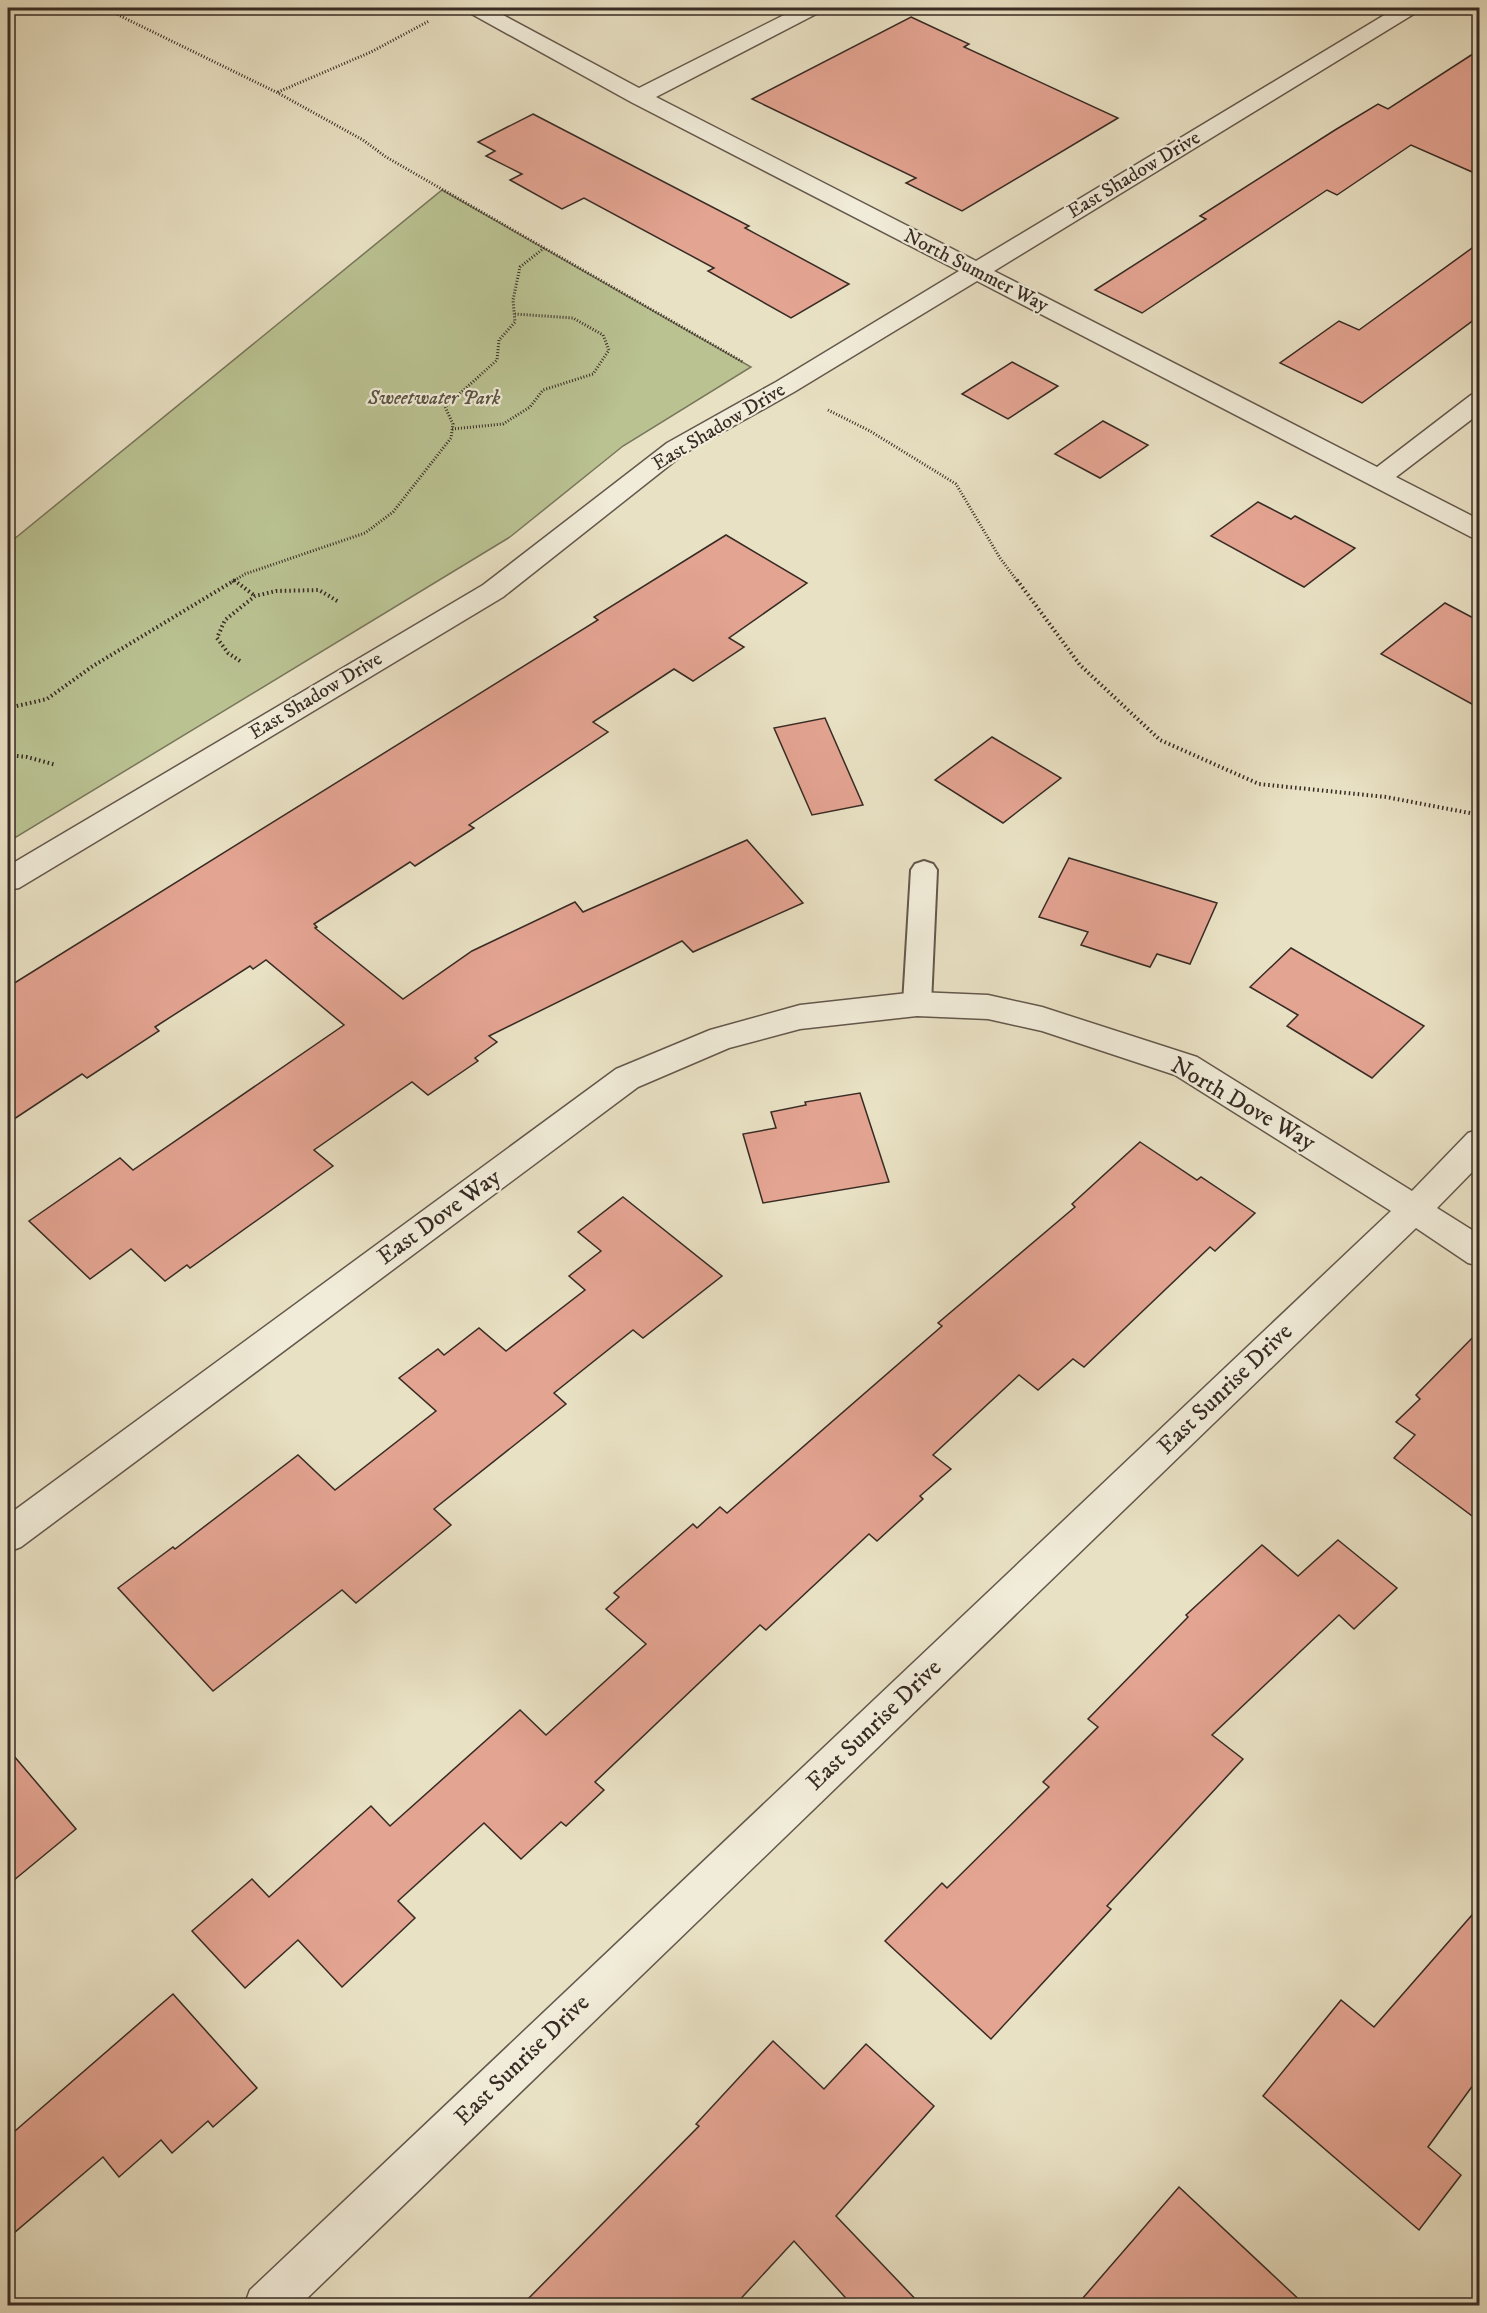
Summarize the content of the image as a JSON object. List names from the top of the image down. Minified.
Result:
{"streets":{"street":["East Shadow Drive","North Summer Way","North Dove Way","East Dove Way","East Sunrise Drive"]},"crossings":[["East Shadow Drive","North Summer Way"],["North Dove Way","East Dove Way"],["North Dove Way","East Sunrise Drive"]],"parks":["Sweetwater Park"]}
